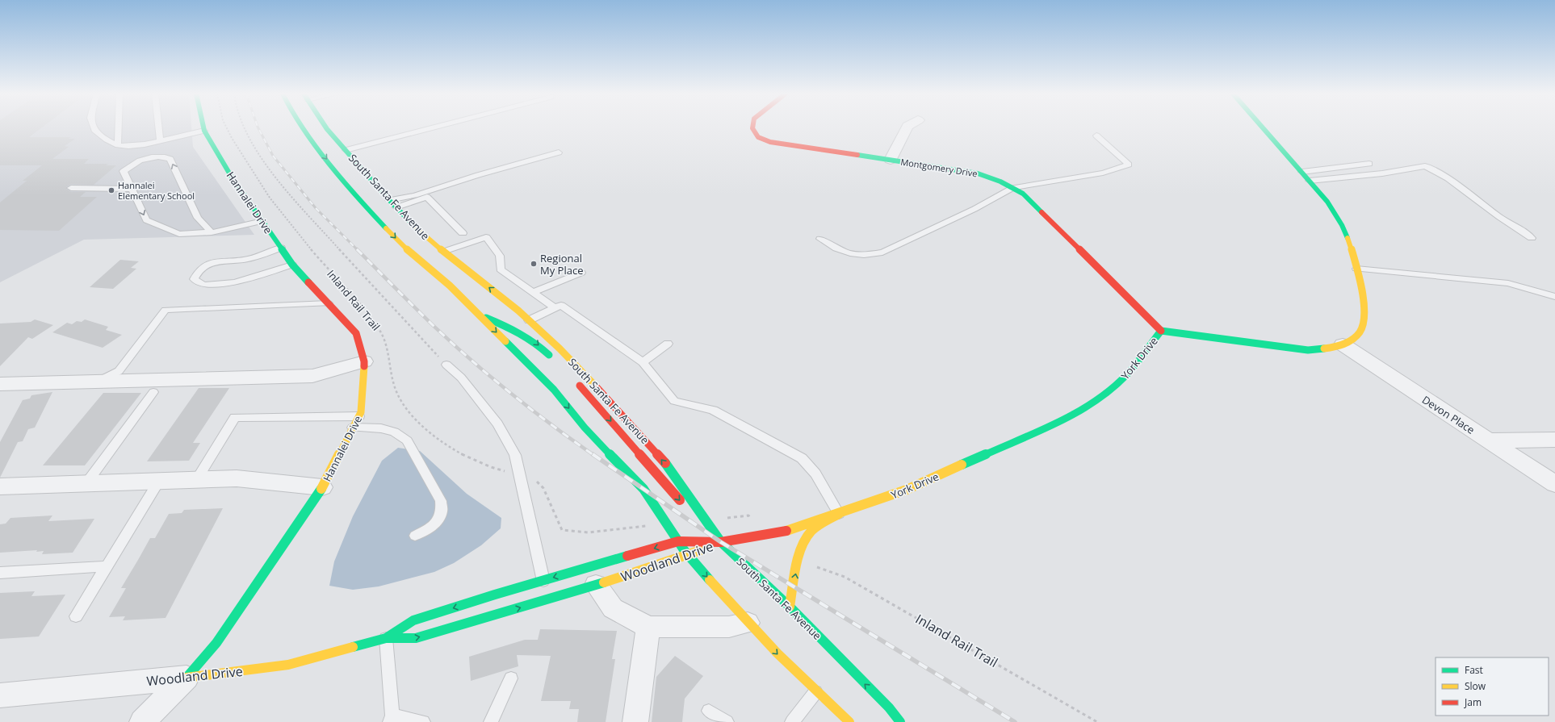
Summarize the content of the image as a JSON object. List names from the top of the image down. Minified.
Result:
{"streets":{"street":["Montgomery Drive","South Santa Fe Avenue","Hannalei Drive","York Drive","Devon Place","Woodland Drive"],"path":["Inland Rail Trail"]},"crossings":[["Montgomery Drive","York Drive"],["South Santa Fe Avenue","York Drive"],["South Santa Fe Avenue","Woodland Drive"],["Hannalei Drive","Woodland Drive"],["York Drive","Devon Place"],["York Drive","Woodland Drive"]],"places":["Hannalei Elementary School","Regional My Place"],"legend":["Fast","Slow","Jam"]}
